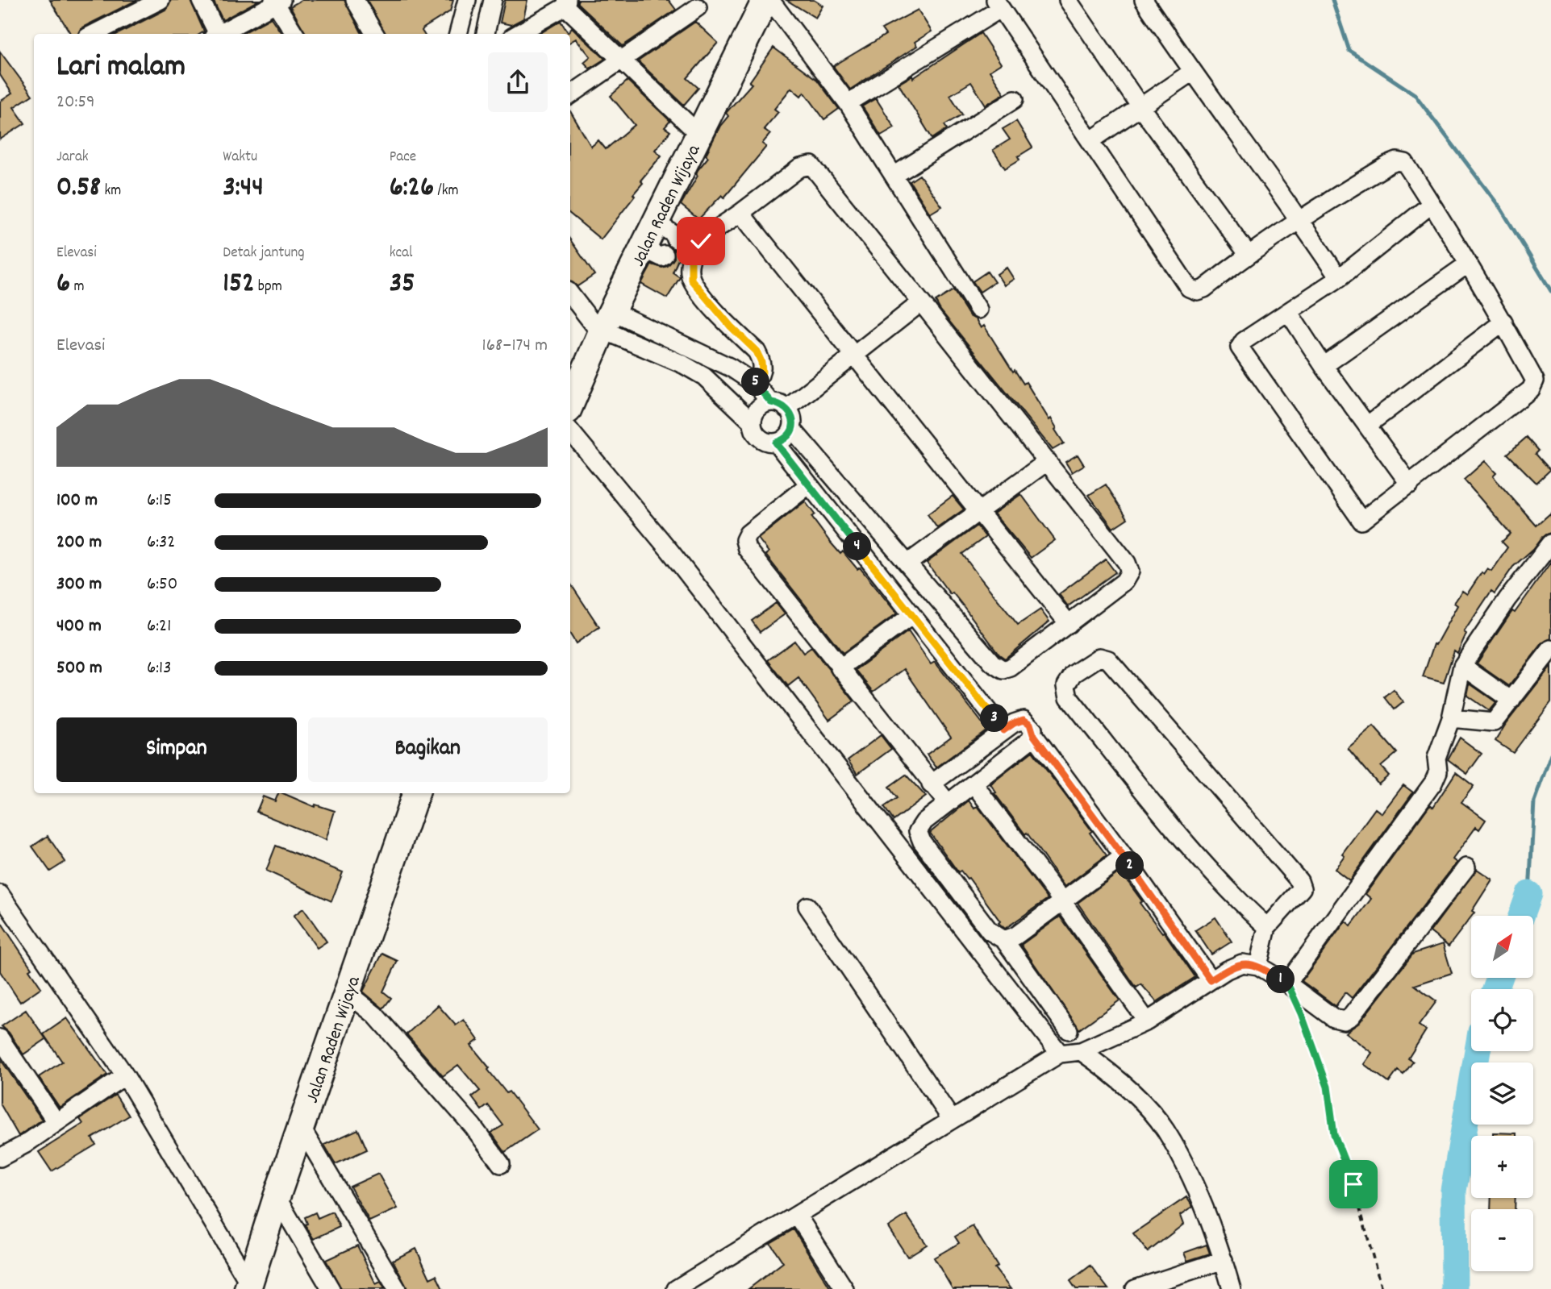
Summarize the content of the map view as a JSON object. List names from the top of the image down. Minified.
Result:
{"streets":{"highway":["Jalan Raden Wijaya"]},"north":"top right","page":{"heading":["Lari malam","20:59"],"stats":[["Jarak","0.58 km"],["Waktu","3:44"],["Pace","6:26 /km"],["Elevasi","6 m"],["Detak jantung","152 bpm"],["kcal","35"]],"chart":["Elevasi","168–174 m"],"pins":["5","4","3","2","1"],"list":[{"name":"100 m","note":"6:15"},{"name":"200 m","note":"6:32"},{"name":"300 m","note":"6:50"},{"name":"400 m","note":"6:21"},{"name":"500 m","note":"6:13"}],"buttons":["Simpan","Bagikan"],"map_buttons":["+","−"]}}
